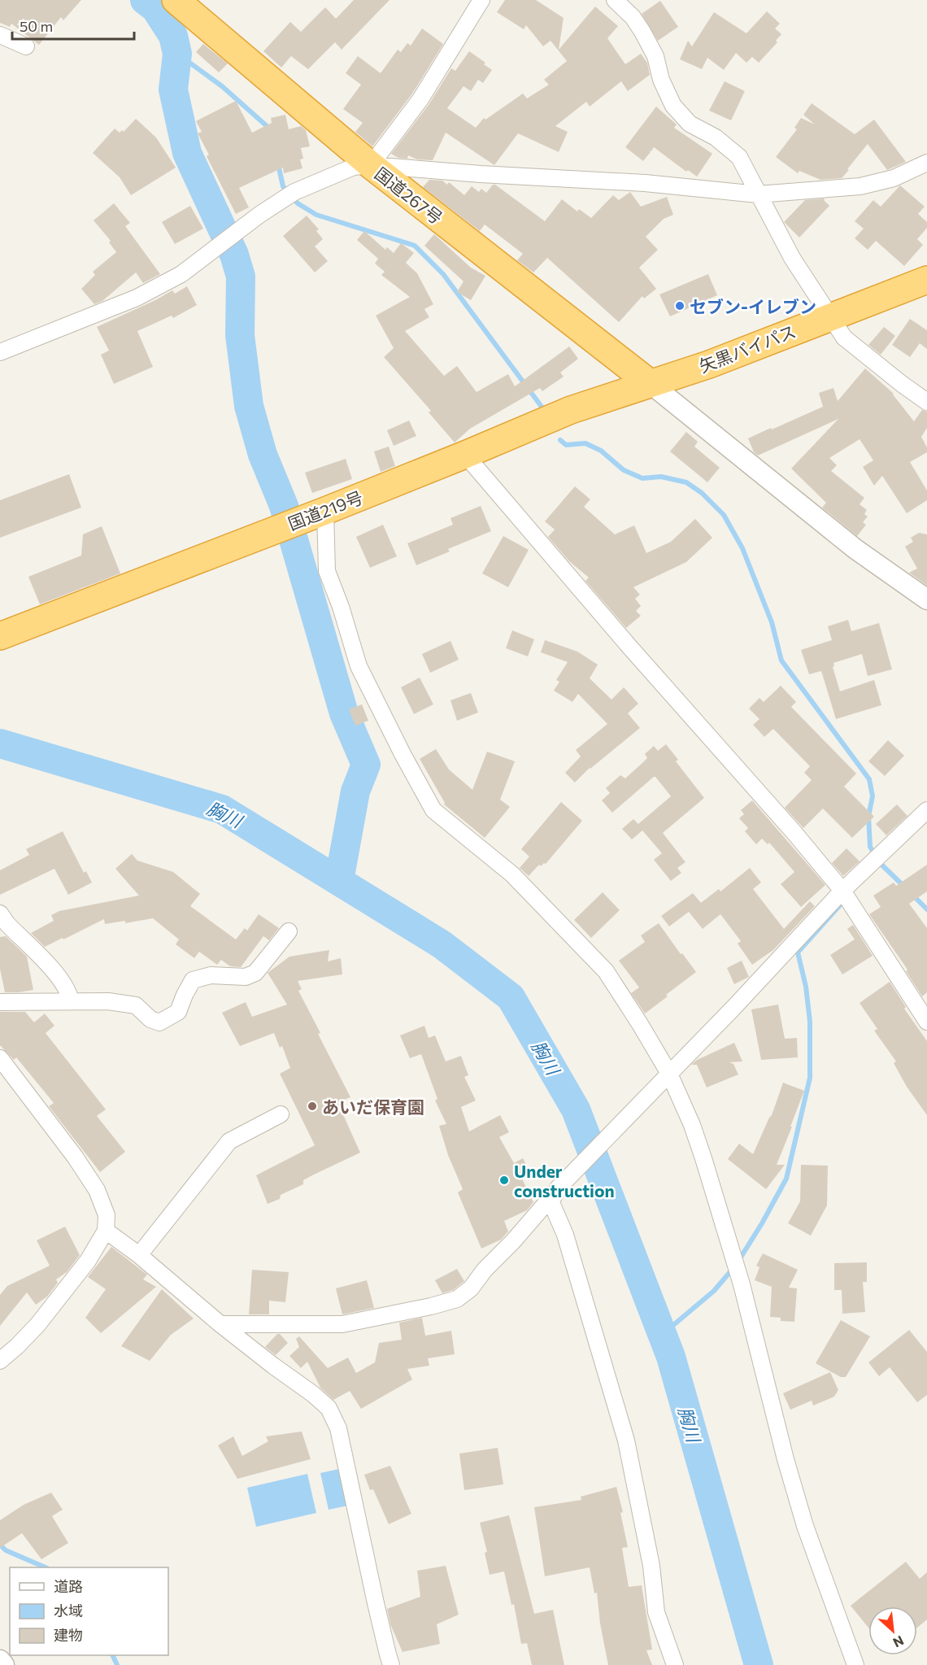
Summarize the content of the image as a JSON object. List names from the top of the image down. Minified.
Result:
{"streets":{"highway":["国道267号","矢黒バイパス","国道219号"]},"crossings":[["国道267号","矢黒バイパス"],["国道267号","国道219号"],["矢黒バイパス","国道219号"]],"water":["胸川"],"places":["セブン-イレブン","あいだ保育園","Under construction"],"legend":["道路","水域","建物"],"scale_bar":"50 m","north":"bottom right"}
